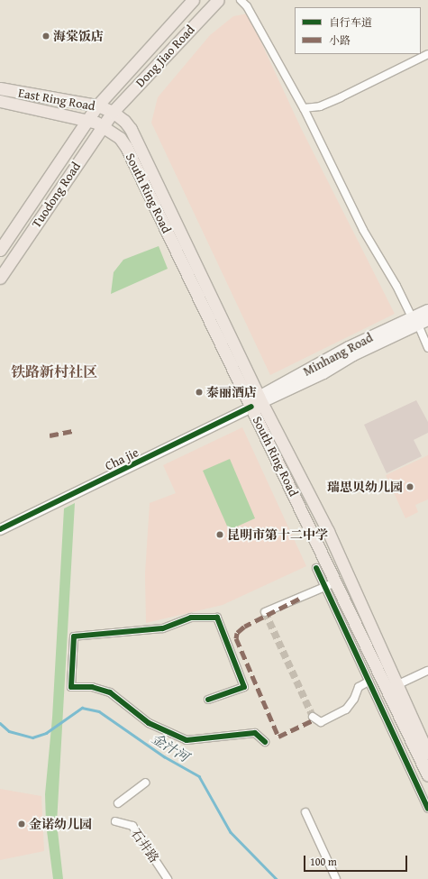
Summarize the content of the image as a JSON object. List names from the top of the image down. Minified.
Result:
{"streets":{"main road":["Dong Jiao Road","East Ring Road","South Ring Road","Tuodong Road","Minhang Road"],"street":["Cha jie","石井路"]},"crossings":[["Dong Jiao Road","East Ring Road"],["Dong Jiao Road","South Ring Road"],["Dong Jiao Road","Tuodong Road"],["East Ring Road","South Ring Road"],["East Ring Road","Tuodong Road"],["South Ring Road","Tuodong Road"],["South Ring Road","Minhang Road"],["South Ring Road","Cha jie"],["Minhang Road","Cha jie"]],"districts":["铁路新村社区"],"water":["金汁河"],"places":["海棠饭店","泰丽酒店","瑞思贝幼儿园","昆明市第十二中学","金诺幼儿园"],"legend":["自行车道","小路"],"scale_bar":"100 m"}
